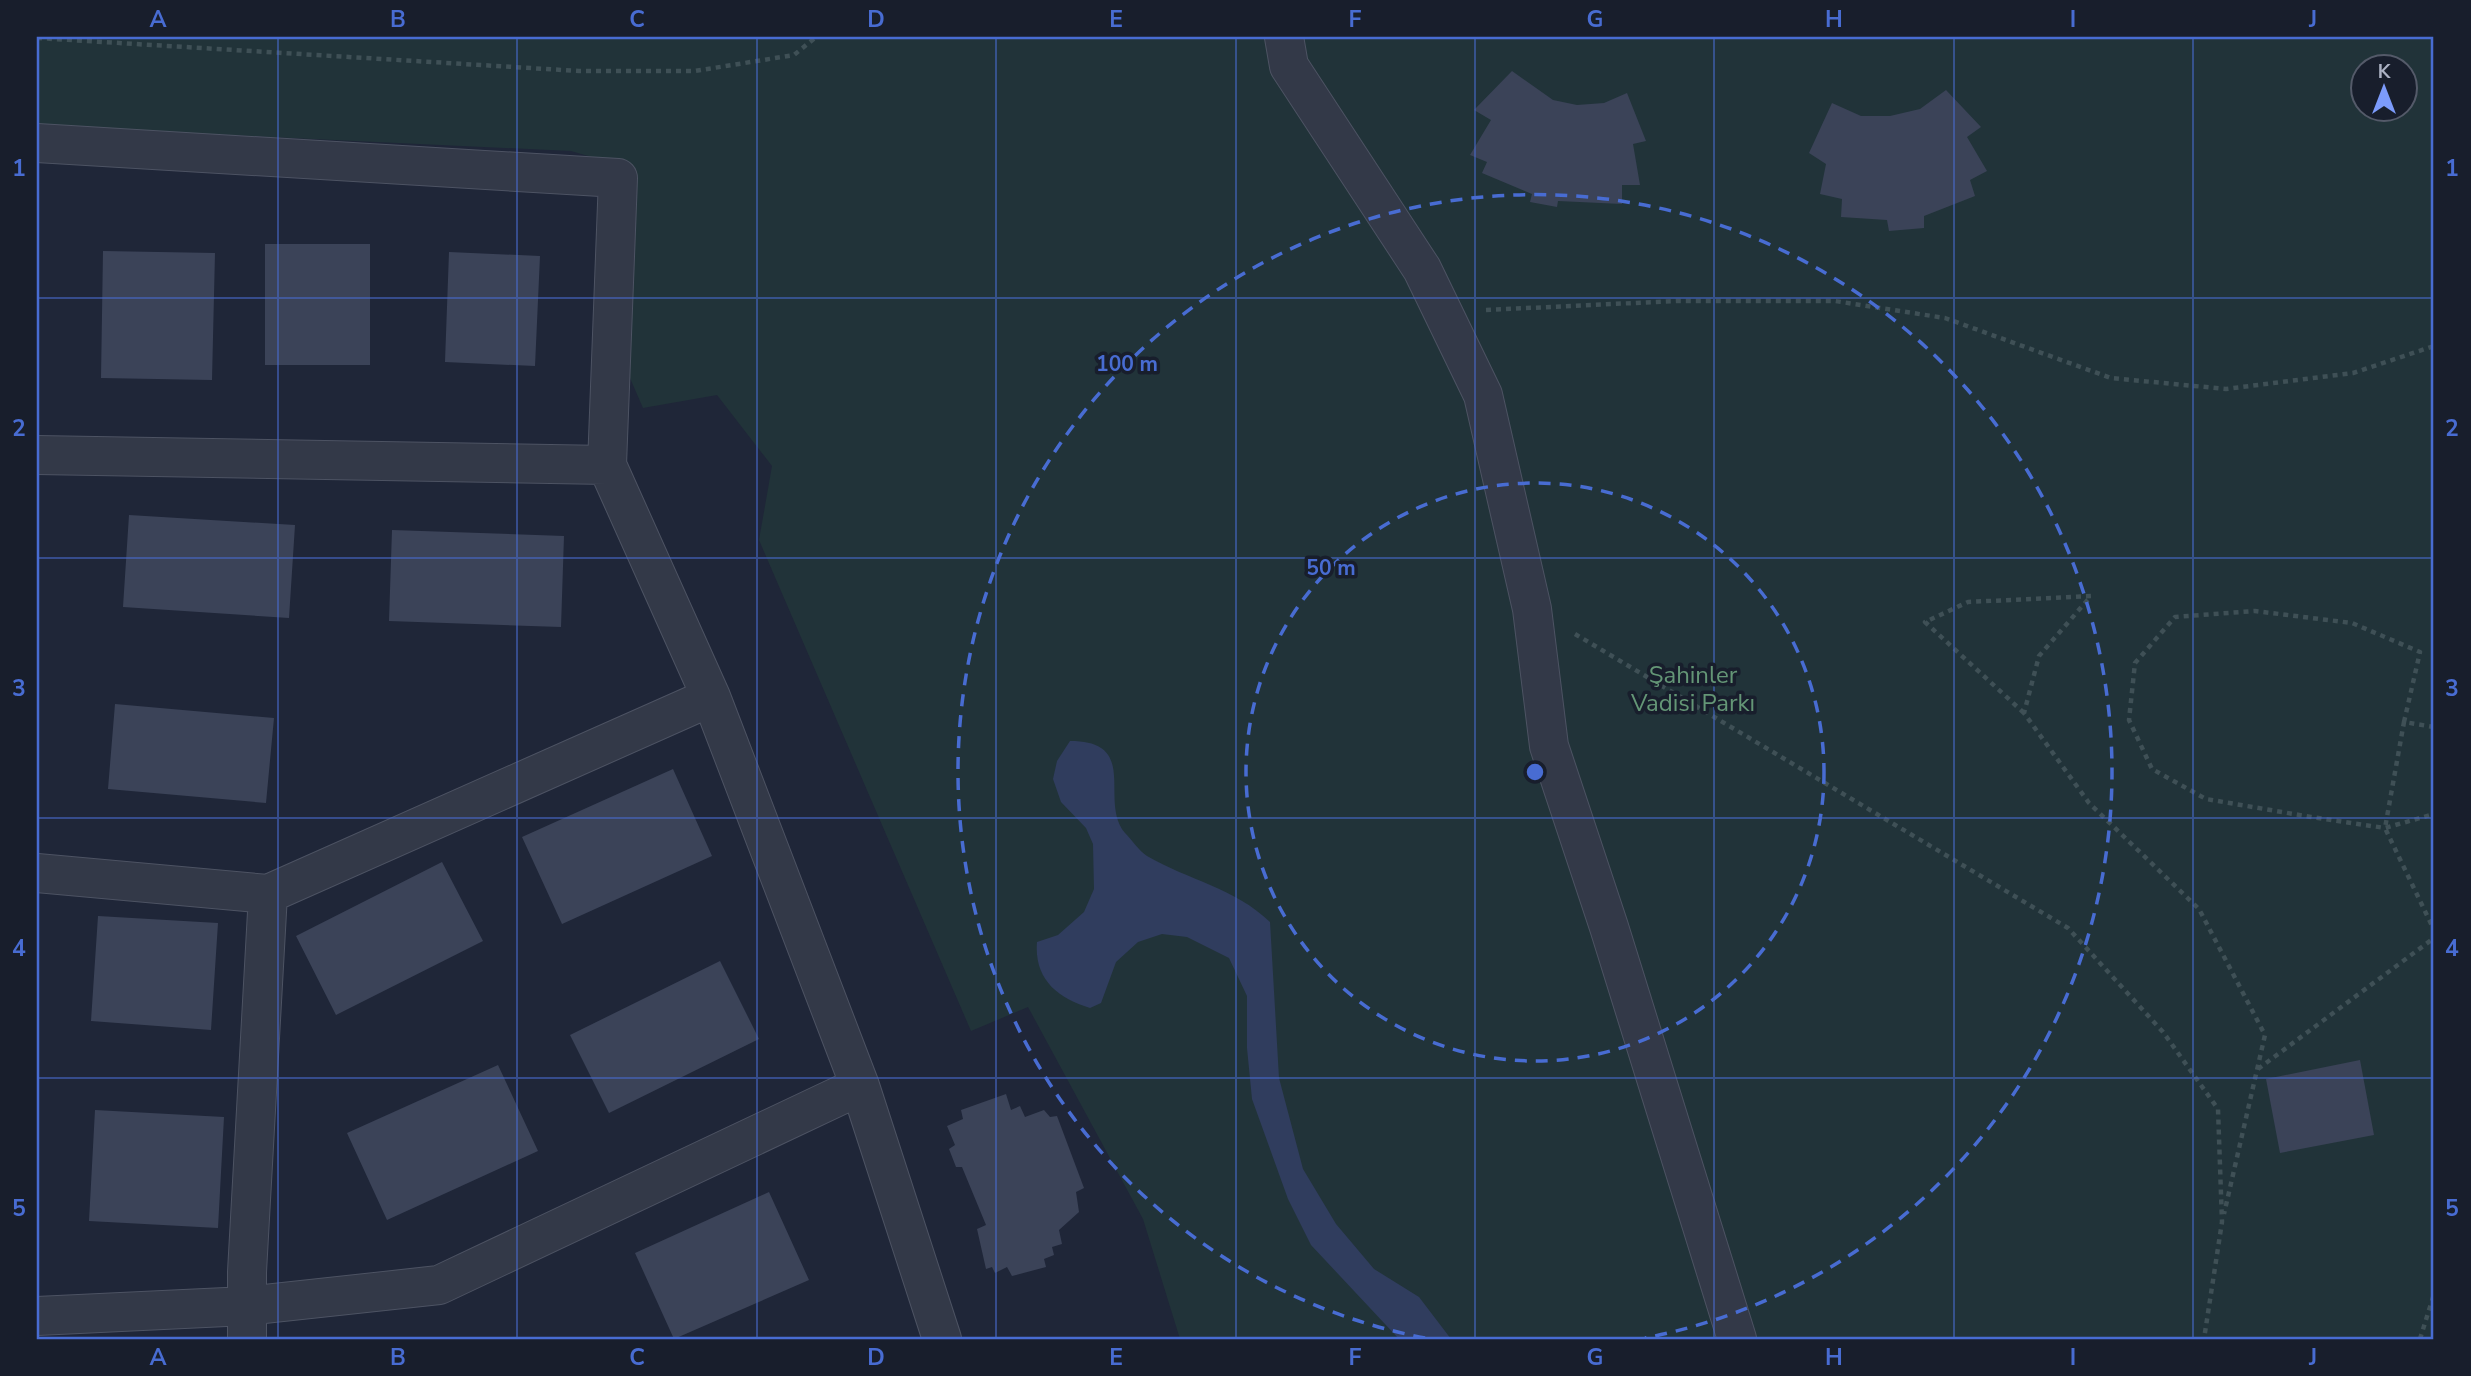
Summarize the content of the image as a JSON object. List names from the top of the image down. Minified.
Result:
{"parks":["Şahinler Vadisi Parkı"],"north":"top","grid":{"columns":["A","B","C","D","E","F","G","H","I","J"],"rows":["1","2","3","4","5"]},"rings":["100 m","50 m"]}
